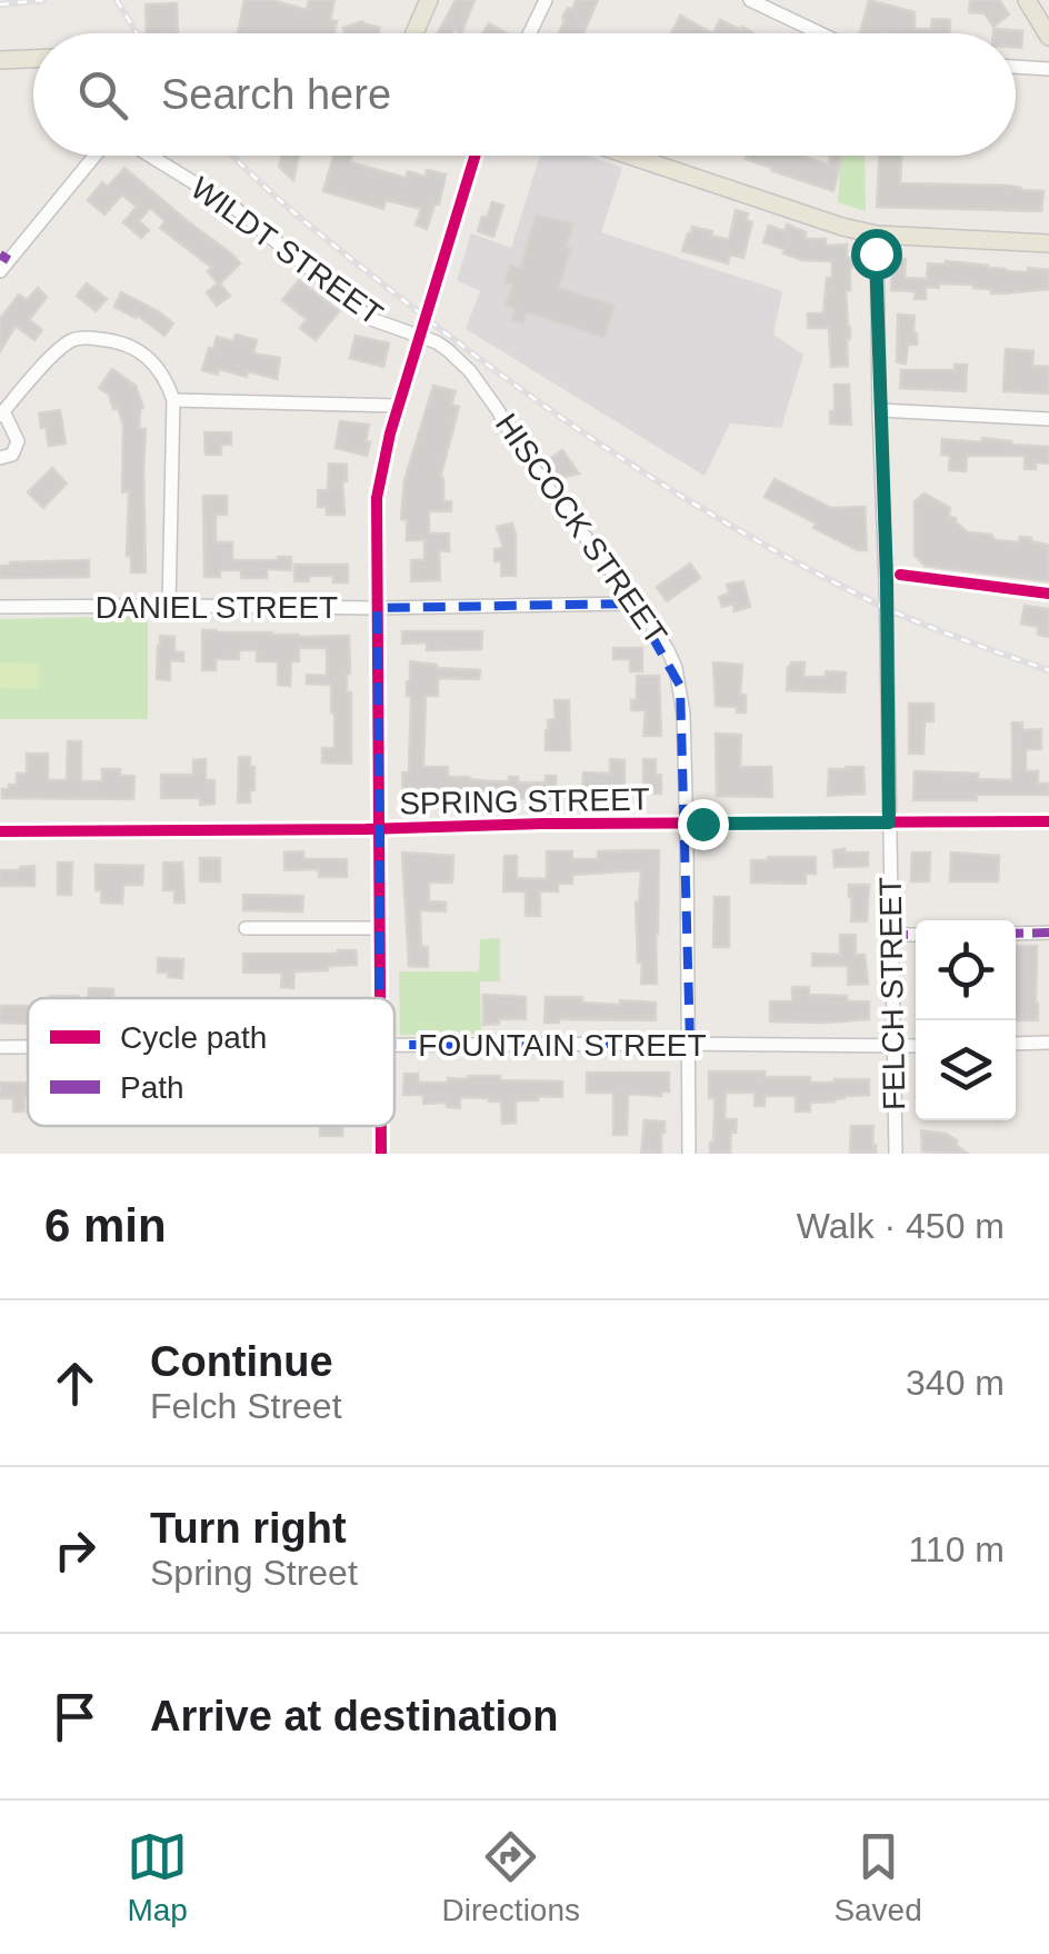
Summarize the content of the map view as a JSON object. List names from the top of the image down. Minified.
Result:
{"streets":{"street":["WILDT STREET","HISCOCK STREET","DANIEL STREET","SPRING STREET","FELCH STREET","FOUNTAIN STREET"]},"crossings":[["WILDT STREET","HISCOCK STREET"],["HISCOCK STREET","DANIEL STREET"],["HISCOCK STREET","SPRING STREET"],["HISCOCK STREET","FOUNTAIN STREET"],["SPRING STREET","FELCH STREET"],["FELCH STREET","FOUNTAIN STREET"]],"legend":["Cycle path","Path"],"page":{"search":"Search here","heading":["6 min","Walk · 450 m"],"list":[["Continue","Felch Street","340 m"],["Turn right","Spring Street","110 m"],"Arrive at destination"],"nav":["Map","Directions","Saved"]}}
